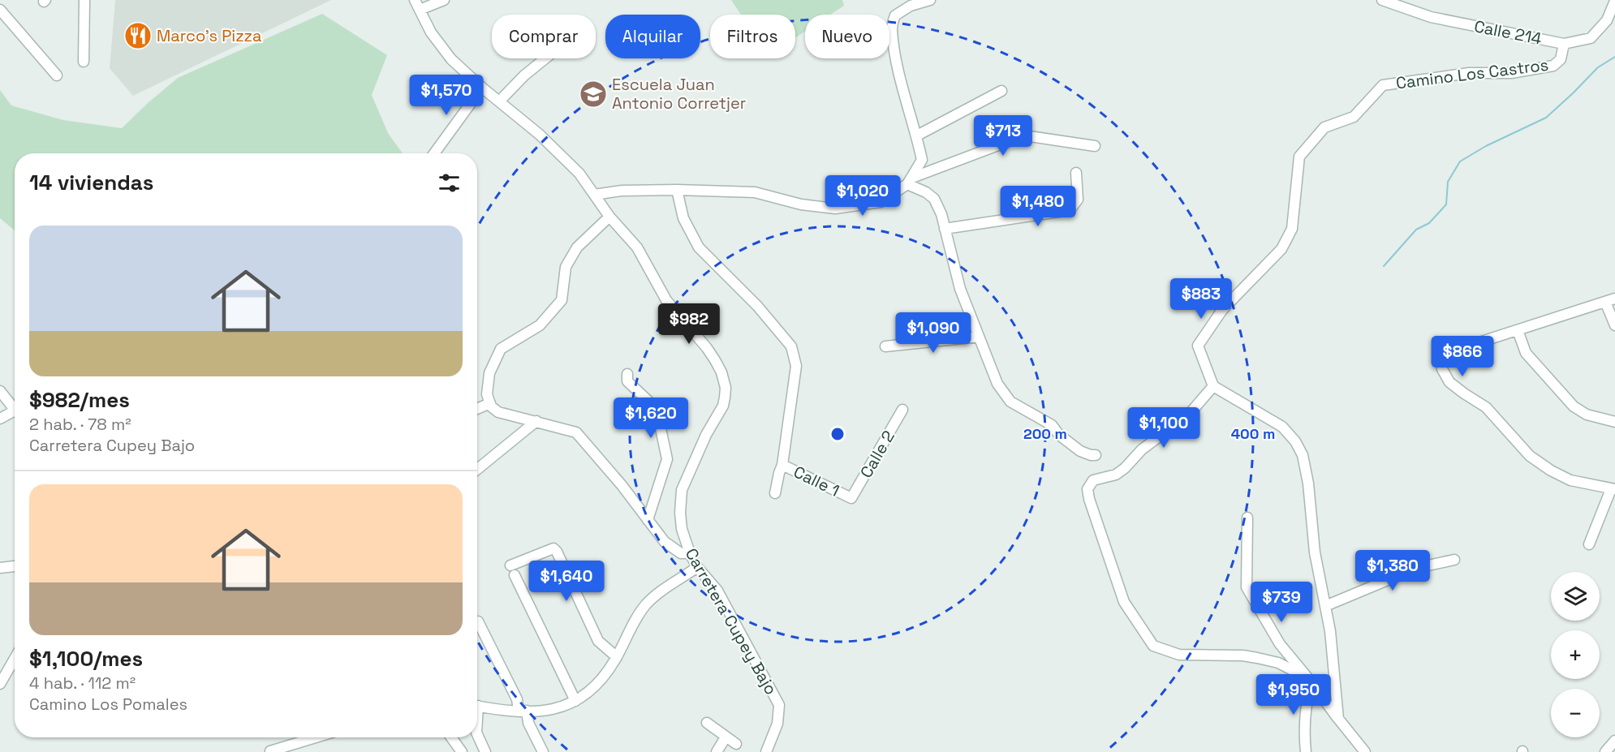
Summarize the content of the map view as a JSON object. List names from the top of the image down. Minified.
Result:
{"streets":{"street":["Calle 214","Camino Los Castros","Calle 2","Calle 1","Carretera Cupey Bajo"]},"crossings":[["Calle 214","Camino Los Castros"],["Calle 2","Calle 1"]],"places":{"restaurant":["Marco's Pizza"],"school or university":["Escuela Juan Antonio Corretjer"]},"page":{"chip":["Comprar","Alquilar","Filtros","Nuevo"],"price":["$1,570","$713","$1,020","$1,480","$883","$982","$1,090","$866","$1,620","$1,100","$1,380","$1,640","$739","$1,950"],"heading":"14 viviendas","list":[{"name":"$982/mes","note":"2 hab. · 78 m² · Carretera Cupey Bajo"},{"name":"$1,100/mes","note":"4 hab. · 112 m² · Camino Los Pomales"}],"map_buttons":["+","−"]},"rings":["200 m","400 m"]}
